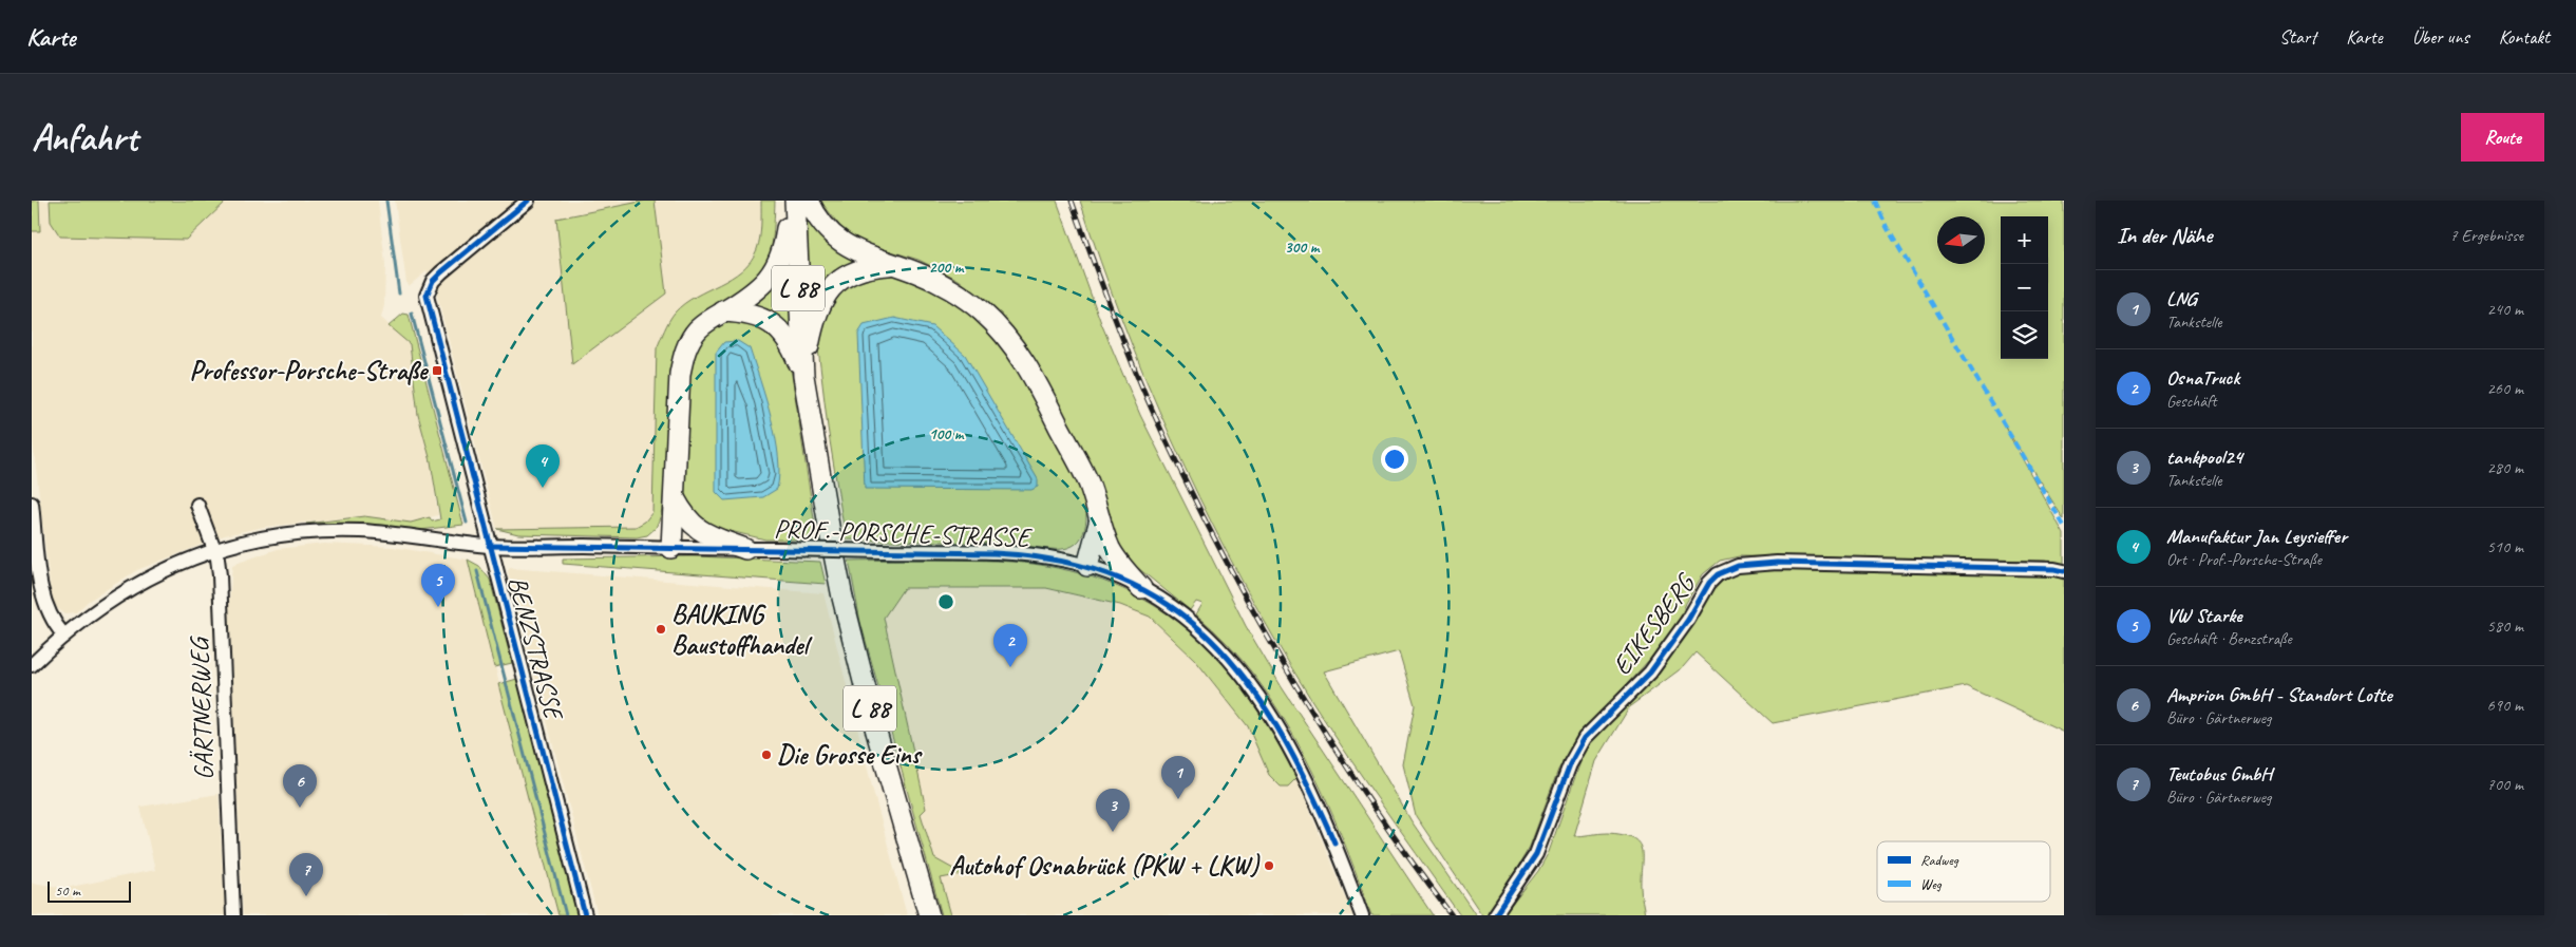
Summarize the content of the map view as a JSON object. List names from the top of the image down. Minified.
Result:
{"streets":{"highway":["L 88"],"street":["PROF.-PORSCHE-STRASSE","EIKESBERG","BENZSTRASSE","GÄRTNERWEG"]},"crossings":[["PROF.-PORSCHE-STRASSE","BENZSTRASSE"],["PROF.-PORSCHE-STRASSE","GÄRTNERWEG"]],"places":{"transit":["Professor-Porsche-Straße"],"other":["BAUKING Baustoffhandel","Die Grosse Eins","Autohof Osnabrück (PKW + LKW)"]},"legend":["Radweg","Weg"],"scale_bar":"50 m","north":"left","page":{"header":"Karte","nav":["Start","Karte","Über uns","Kontakt"],"buttons":"Route","title":"Anfahrt","heading":["In der Nähe","7 Ergebnisse"],"map_buttons":["+","−"],"list":[{"mark":"1","name":"LNG","note":"Tankstelle","value":"240 m"},{"mark":"2","name":"OsnaTruck","note":"Geschäft","value":"260 m"},{"mark":"3","name":"tankpool24","note":"Tankstelle","value":"280 m"},{"mark":"4","name":"Manufaktur Jan Leysieffer","note":"Ort · Prof.-Porsche-Straße","value":"510 m"},{"mark":"5","name":"VW Starke","note":"Geschäft · Benzstraße","value":"580 m"},{"mark":"6","name":"Amprion GmbH - Standort Lotte","note":"Büro · Gärtnerweg","value":"690 m"},{"mark":"7","name":"Teutobus GmbH","note":"Büro · Gärtnerweg","value":"700 m"}],"pins":["4","5","2","1","6","3","7"],"scale":"50 m"},"rings":["300 m","200 m","100 m"]}
